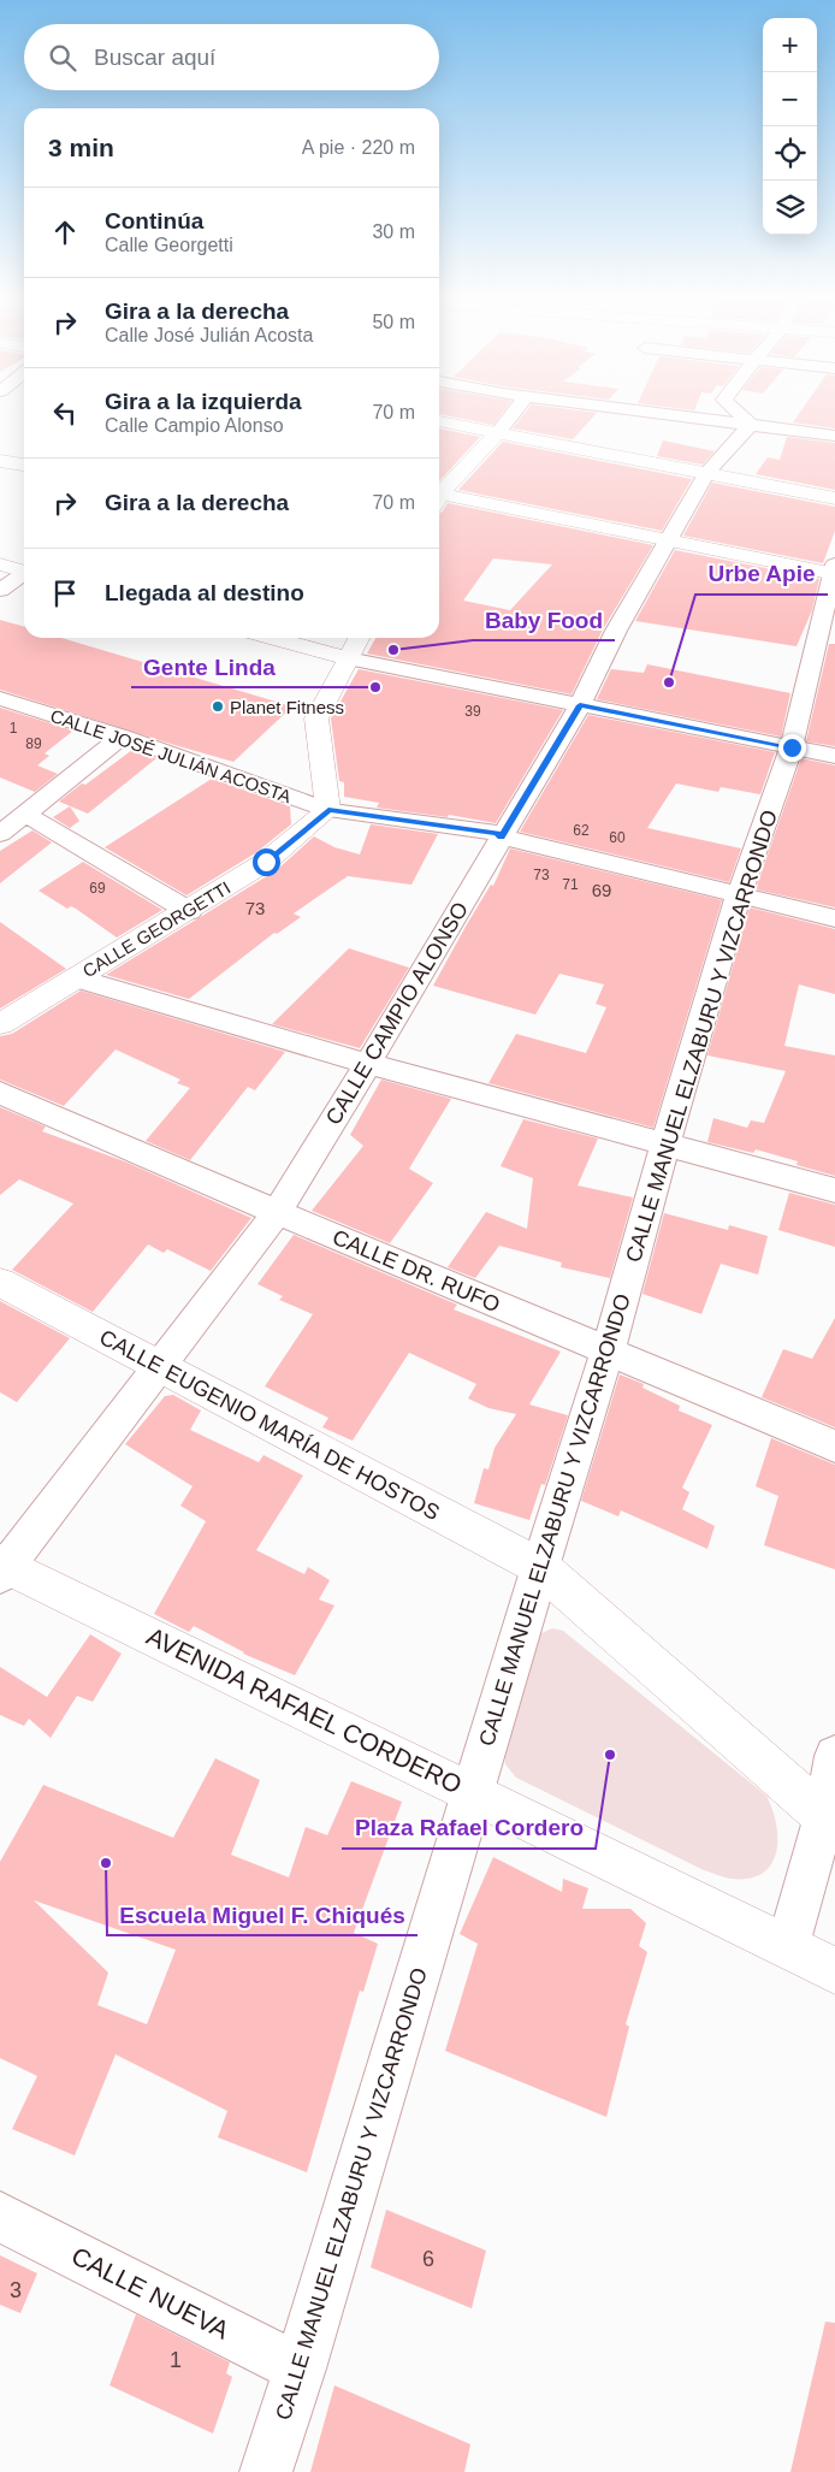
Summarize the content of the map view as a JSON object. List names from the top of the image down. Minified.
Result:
{"streets":{"main road":["CALLE GEORGETTI","CALLE EUGENIO MARÍA DE HOSTOS","AVENIDA RAFAEL CORDERO"],"street":["CALLE JOSÉ JULIÁN ACOSTA","CALLE CAMPIO ALONSO","CALLE MANUEL ELZABURU Y VIZCARRONDO","CALLE DR. RUFO","CALLE NUEVA"]},"crossings":[["CALLE JOSÉ JULIÁN ACOSTA","CALLE GEORGETTI"],["CALLE JOSÉ JULIÁN ACOSTA","CALLE CAMPIO ALONSO"],["CALLE JOSÉ JULIÁN ACOSTA","CALLE MANUEL ELZABURU Y VIZCARRONDO"],["CALLE CAMPIO ALONSO","CALLE DR. RUFO"],["CALLE CAMPIO ALONSO","CALLE EUGENIO MARÍA DE HOSTOS"],["CALLE CAMPIO ALONSO","AVENIDA RAFAEL CORDERO"],["CALLE MANUEL ELZABURU Y VIZCARRONDO","CALLE DR. RUFO"],["CALLE MANUEL ELZABURU Y VIZCARRONDO","CALLE EUGENIO MARÍA DE HOSTOS"],["CALLE MANUEL ELZABURU Y VIZCARRONDO","AVENIDA RAFAEL CORDERO"],["CALLE MANUEL ELZABURU Y VIZCARRONDO","CALLE NUEVA"]],"places":["Baby Food","Urbe Apie","Gente Linda","Planet Fitness","Plaza Rafael Cordero","Escuela Miguel F. Chiqués"],"house_numbers":["39","1","89","62","60","73","71","69","69","73","6","3","1"],"page":{"map_buttons":["+","−"],"search":"Buscar aquí","heading":["3 min","A pie · 220 m"],"list":[["Continúa","Calle Georgetti","30 m"],["Gira a la derecha","Calle José Julián Acosta","50 m"],["Gira a la izquierda","Calle Campio Alonso","70 m"],["Gira a la derecha","70 m"],"Llegada al destino"]}}
